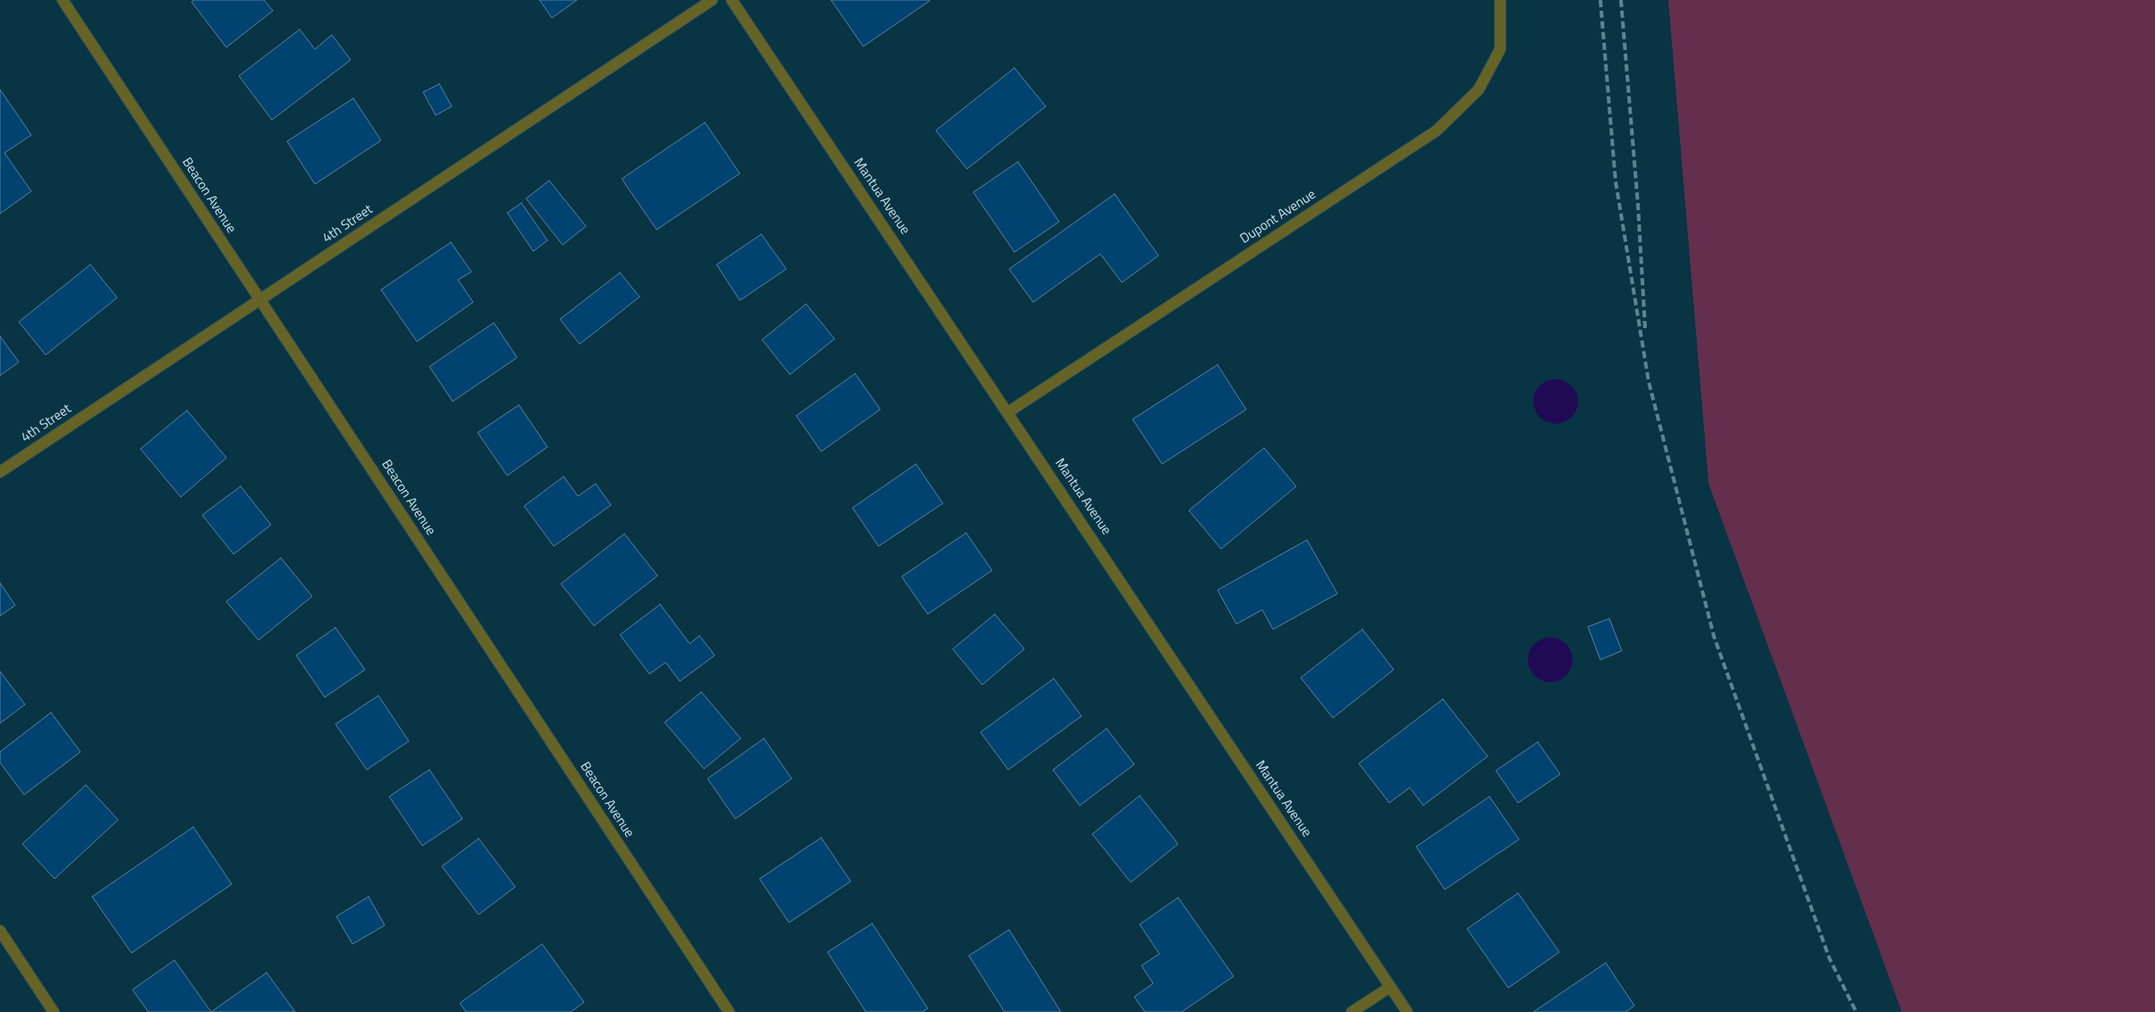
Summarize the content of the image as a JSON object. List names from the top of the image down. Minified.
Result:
{"streets":{"street":["Beacon Avenue","Mantua Avenue","Dupont Avenue","4th Street"]},"crossings":[["Beacon Avenue","4th Street"],["Mantua Avenue","Dupont Avenue"]]}
